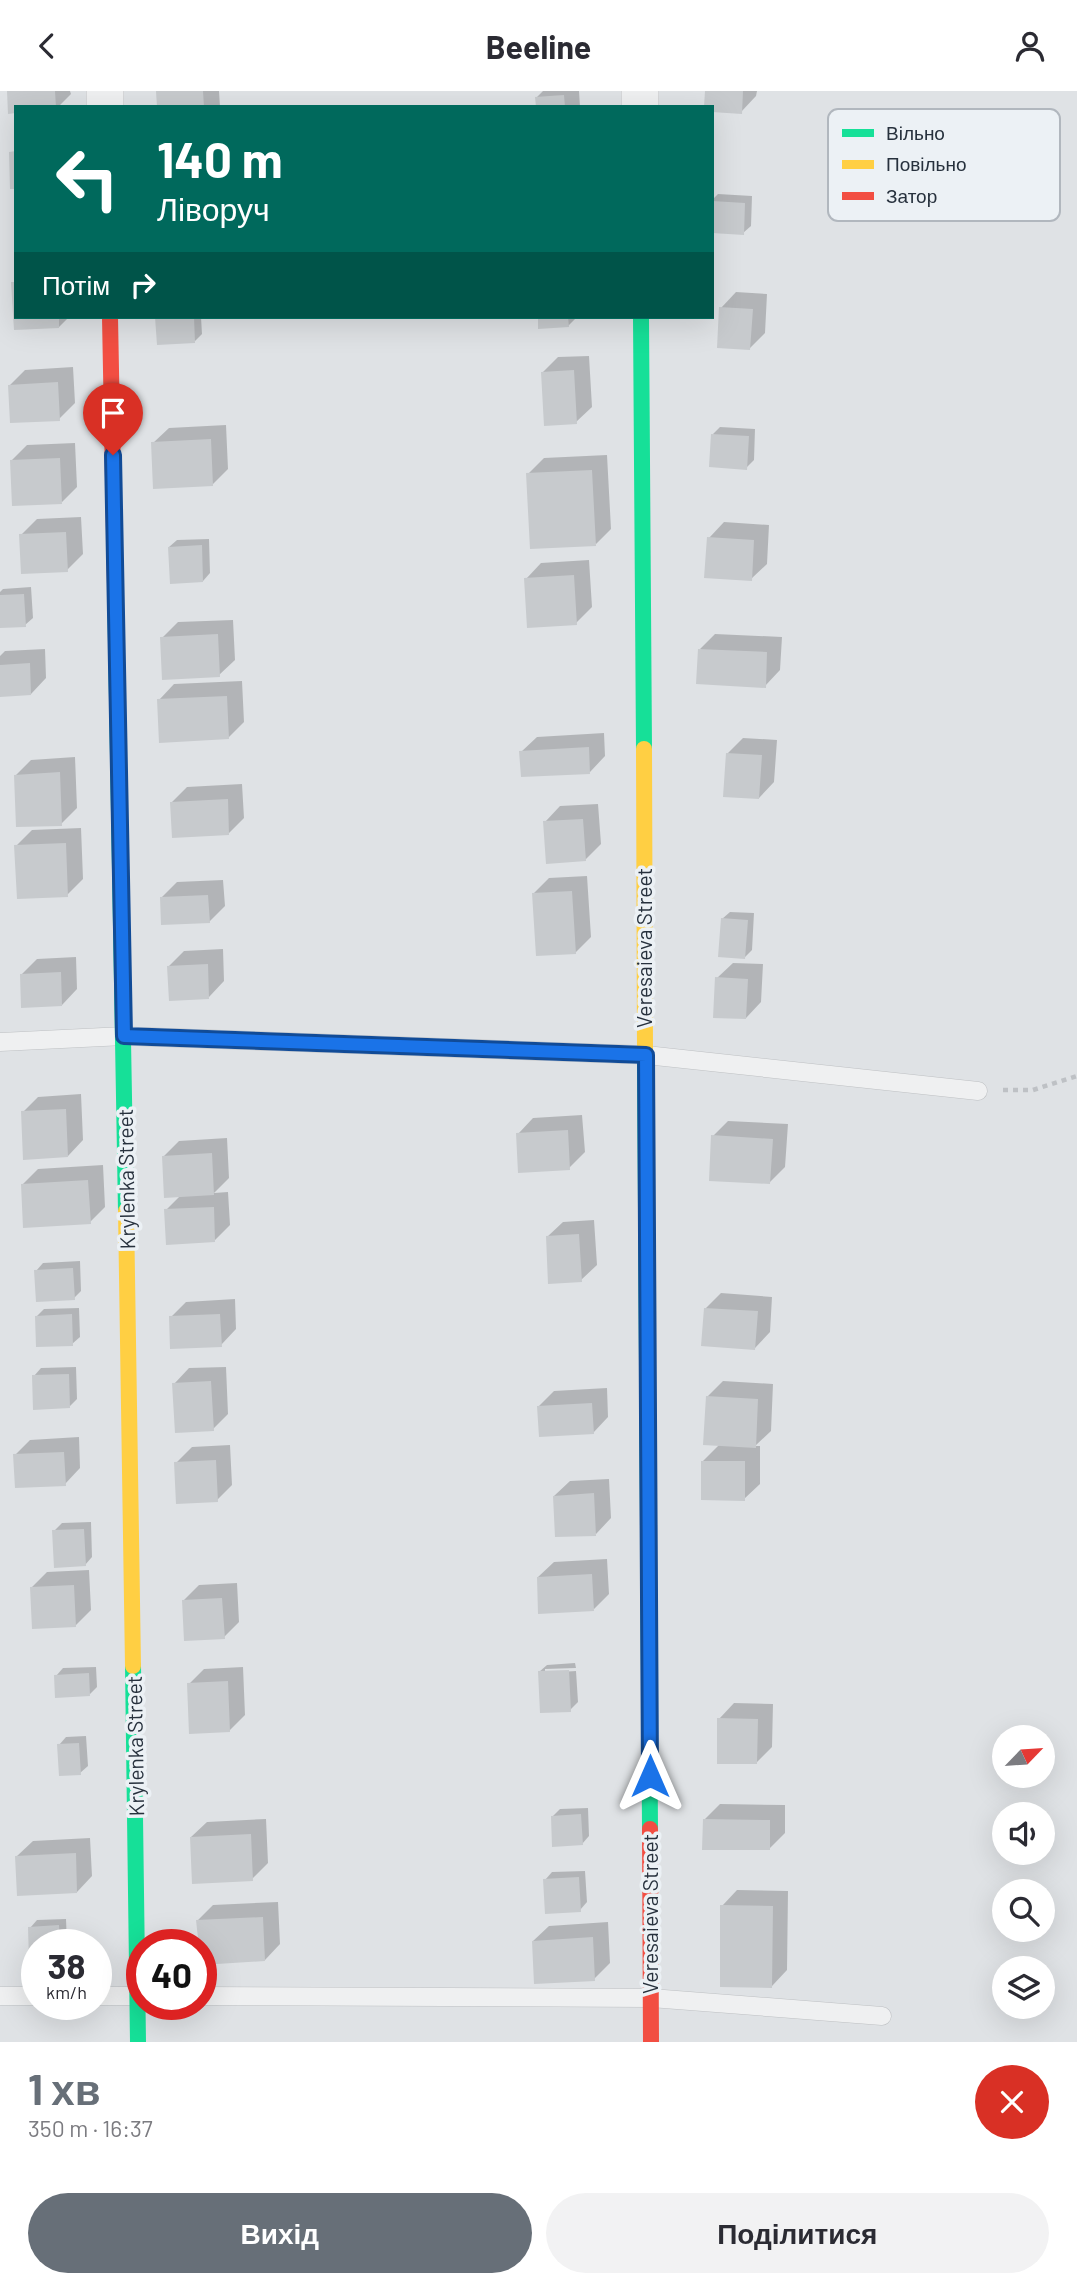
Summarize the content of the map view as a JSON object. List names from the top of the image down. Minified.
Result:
{"streets":{"street":["Veresaieva Street","Krylenka Street"]},"legend":["Вільно","Повільно","Затор"],"north":"top right","page":{"header":"Beeline","turn":["140 m","Ліворуч"],"then":"Потім","speed":"38 km/h","limit":"40","heading":["1 хв","350 m · 16:37"],"buttons":["Вихід","Поділитися"]}}
